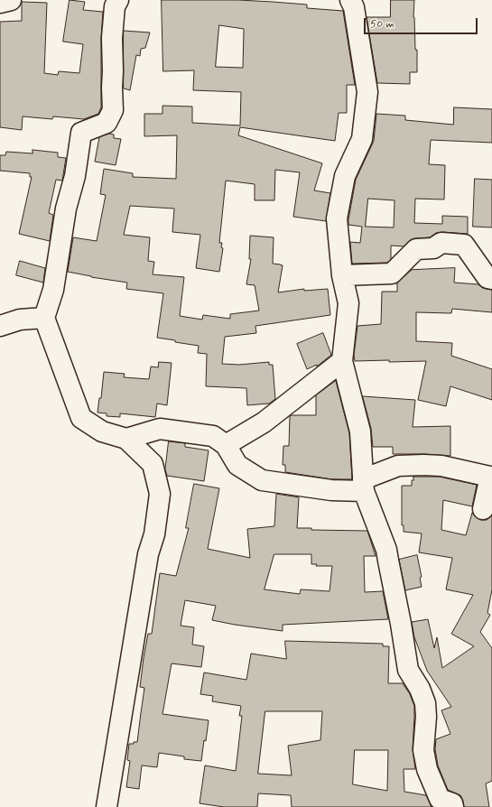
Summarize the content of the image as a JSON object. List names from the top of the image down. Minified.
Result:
{"scale_bar":"50 m"}
